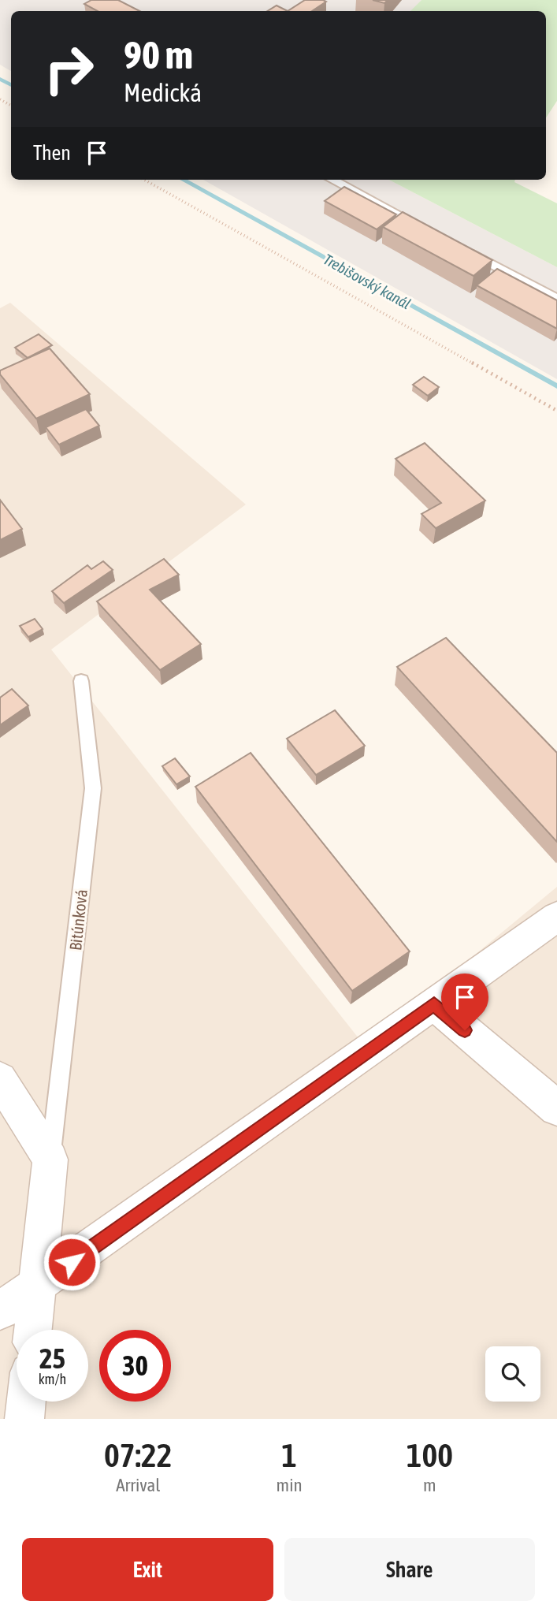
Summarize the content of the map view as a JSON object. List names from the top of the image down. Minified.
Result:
{"streets":{"lane":["Bitúnková"]},"water":["Trebišovský kanál"],"page":{"turn":["90 m","Medická"],"then":"Then","speed":"25 km/h","limit":"30","eta":["07:22","Arrival","1","min","100","m"],"buttons":["Exit","Share"]}}
